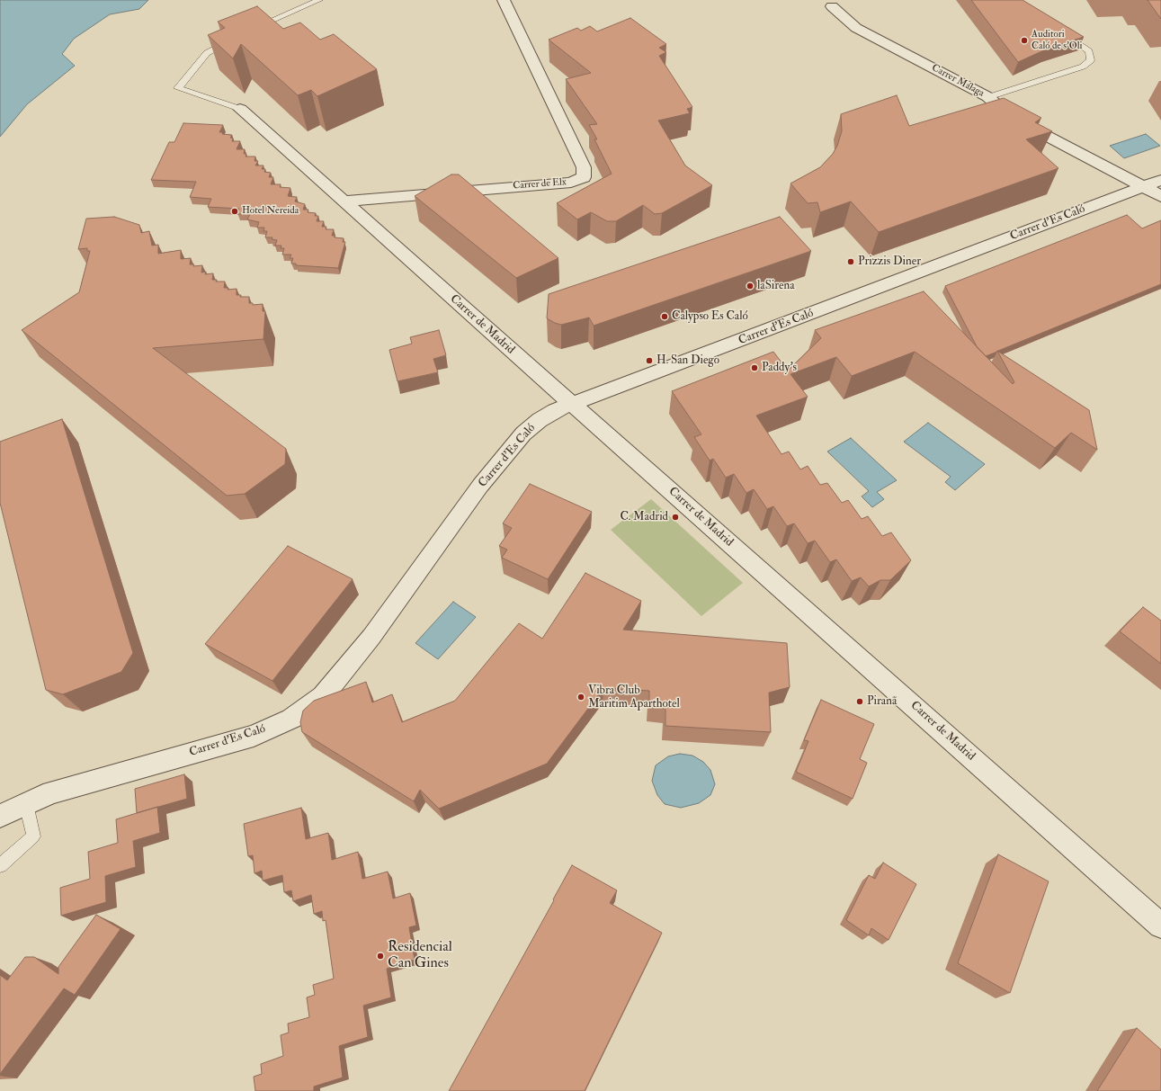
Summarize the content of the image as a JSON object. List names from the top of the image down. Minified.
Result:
{"streets":{"street":["Carrer Málaga","Carrer de Elx","Carrer d'Es Caló","Carrer de Madrid"]},"crossings":[["Carrer Málaga","Carrer d'Es Caló"],["Carrer de Elx","Carrer de Madrid"],["Carrer d'Es Caló","Carrer de Madrid"]],"places":["Auditori Caló de s’Oli","Hotel Nereida","Prizzis Diner","laSirena","Calypso Es Caló","H. San Diego","Paddy's","C. Madrid","Vibra Club Maritim Aparthotel","Piranã","Residencial Can Gines"]}
